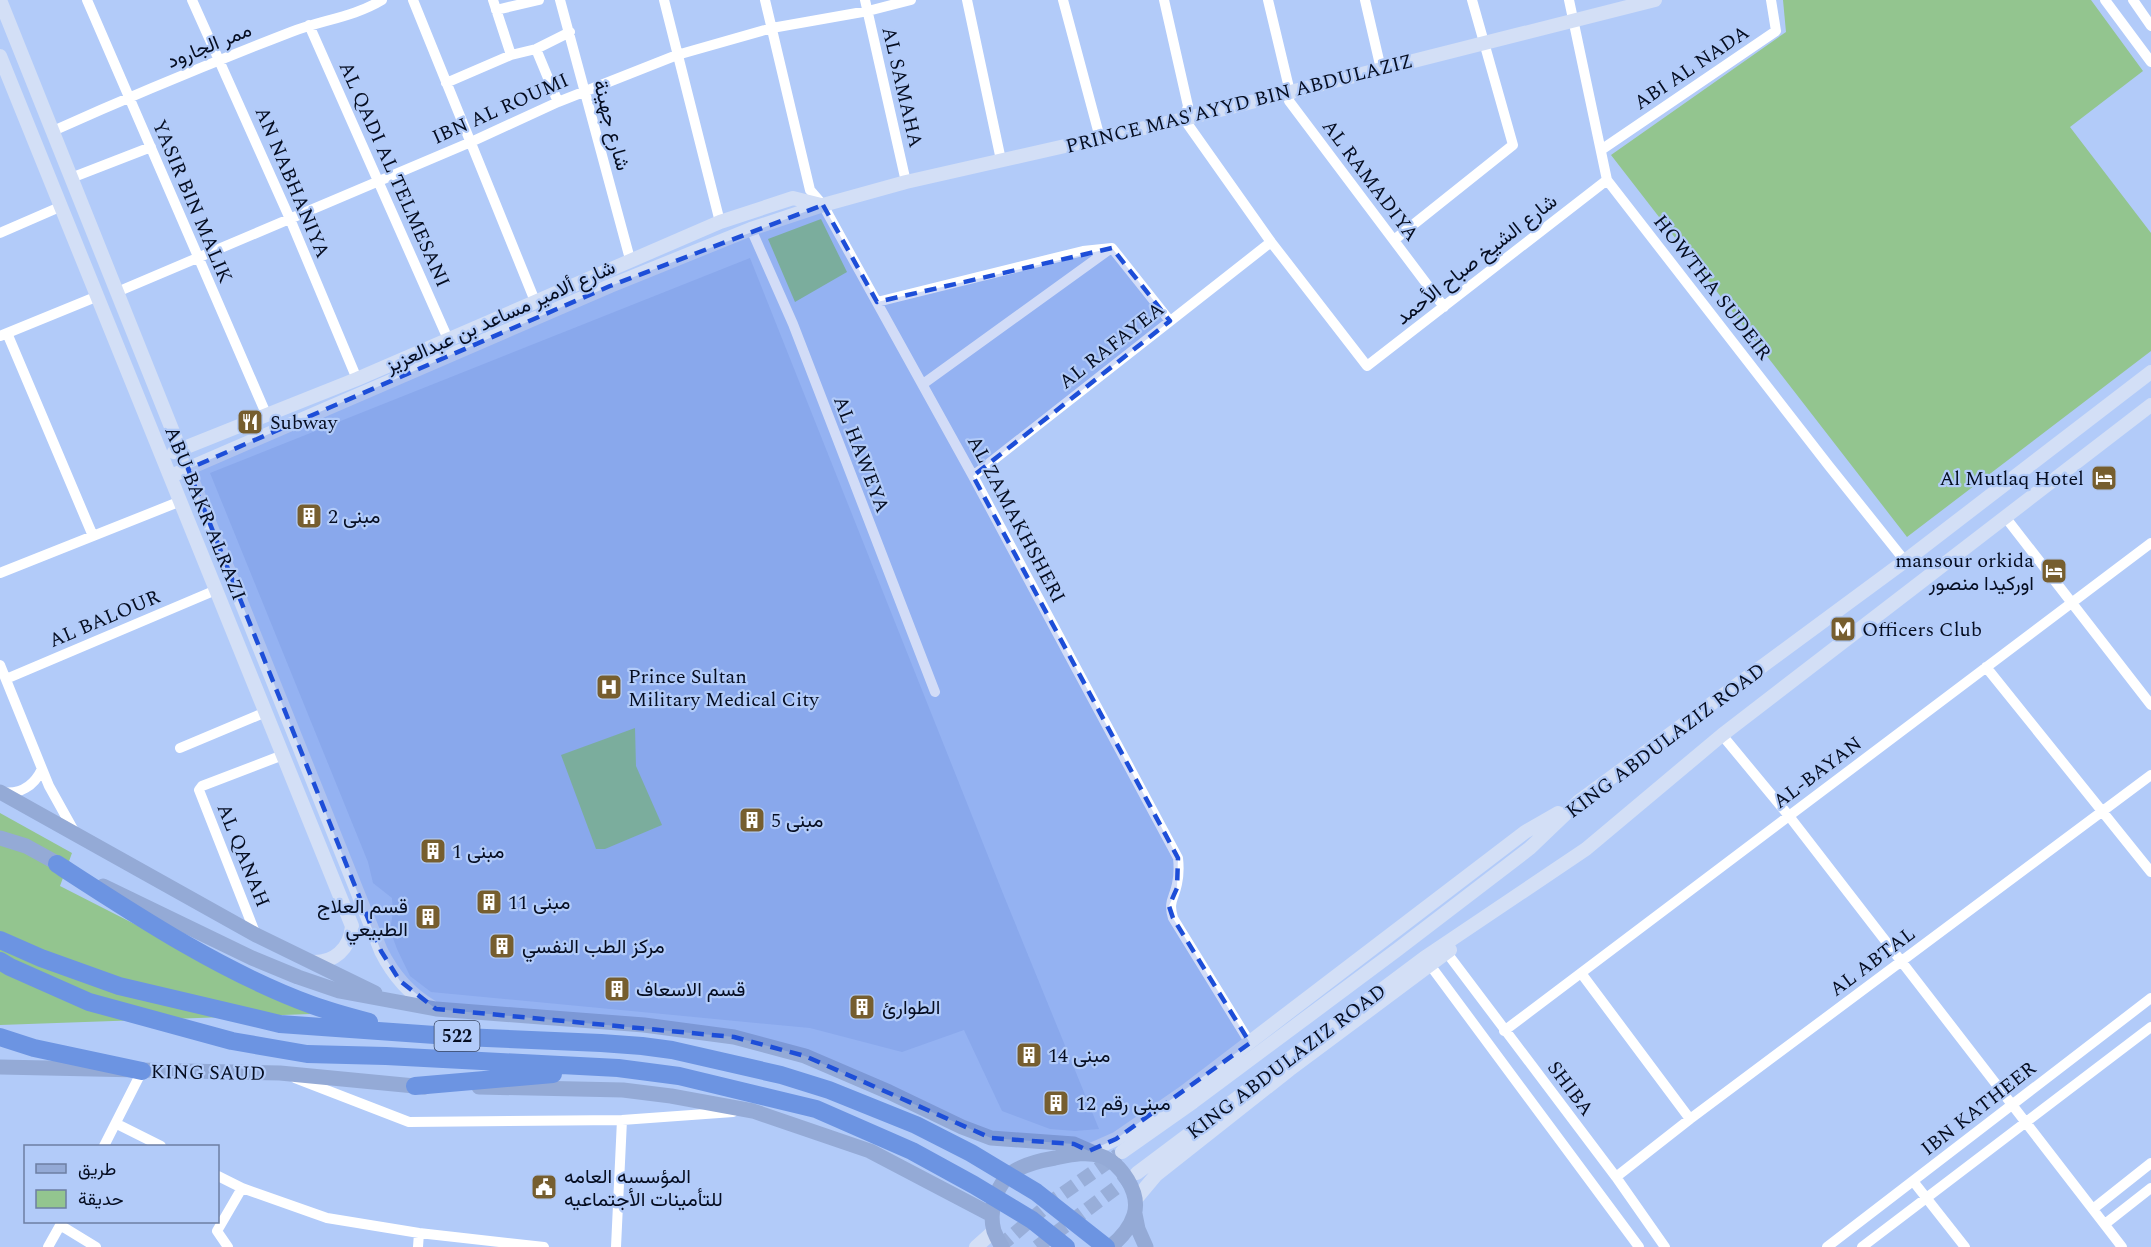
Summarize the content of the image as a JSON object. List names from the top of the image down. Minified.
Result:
{"streets":{"highway":["522"],"main road":["KING SAUD"],"street":["ممر الجارود","ABI AL NADA","AL SAMAHA","PRINCE MAS'AYYD BIN ABDULAZIZ","IBN AL ROUMI","شارع جهينة","AL QADI AL TELMESANI","AL RAMADIYA","AN NABHANIYA","YASIR BIN MALIK","شارع الشيخ صباح الأحمد","HOWTHA SUDEIR","شارع ألامير مساعد بن عبدالعزيز","AL RAFAYEA","AL HAWEYA","ABU BAKR ALRAZI","AL ZAMAKHSHERI","AL BALOUR","KING ABDULAZIZ ROAD","AL-BAYAN","AL QANAH","AL ABTAL","SHIBA","IBN KATHEER"]},"crossings":[["ممر الجارود","AL QADI AL TELMESANI"],["ممر الجارود","AN NABHANIYA"],["ممر الجارود","YASIR BIN MALIK"],["ممر الجارود","ABU BAKR ALRAZI"],["ABI AL NADA","HOWTHA SUDEIR"],["AL SAMAHA","PRINCE MAS'AYYD BIN ABDULAZIZ"],["AL SAMAHA","IBN AL ROUMI"],["PRINCE MAS'AYYD BIN ABDULAZIZ","AL RAMADIYA"],["PRINCE MAS'AYYD BIN ABDULAZIZ","HOWTHA SUDEIR"],["PRINCE MAS'AYYD BIN ABDULAZIZ","شارع ألامير مساعد بن عبدالعزيز"],["PRINCE MAS'AYYD BIN ABDULAZIZ","AL HAWEYA"],["PRINCE MAS'AYYD BIN ABDULAZIZ","ABU BAKR ALRAZI"],["PRINCE MAS'AYYD BIN ABDULAZIZ","AL ZAMAKHSHERI"],["IBN AL ROUMI","شارع جهينة"],["IBN AL ROUMI","AL QADI AL TELMESANI"],["IBN AL ROUMI","AN NABHANIYA"],["IBN AL ROUMI","YASIR BIN MALIK"],["IBN AL ROUMI","ABU BAKR ALRAZI"],["IBN AL ROUMI","AL ZAMAKHSHERI"],["شارع جهينة","شارع ألامير مساعد بن عبدالعزيز"],["AL QADI AL TELMESANI","شارع ألامير مساعد بن عبدالعزيز"],["AL RAMADIYA","شارع الشيخ صباح الأحمد"],["AN NABHANIYA","شارع ألامير مساعد بن عبدالعزيز"],["YASIR BIN MALIK","شارع ألامير مساعد بن عبدالعزيز"],["شارع الشيخ صباح الأحمد","HOWTHA SUDEIR"],["شارع الشيخ صباح الأحمد","AL RAFAYEA"],["HOWTHA SUDEIR","KING ABDULAZIZ ROAD"],["شارع ألامير مساعد بن عبدالعزيز","ABU BAKR ALRAZI"],["شارع ألامير مساعد بن عبدالعزيز","AL ZAMAKHSHERI"],["AL RAFAYEA","AL ZAMAKHSHERI"],["ABU BAKR ALRAZI","AL BALOUR"],["ABU BAKR ALRAZI","AL QANAH"],["AL-BAYAN","SHIBA"],["AL ABTAL","SHIBA"]],"places":{"restaurant":["Subway"],"hotel":["Al Mutlaq Hotel","mansour orkida اوركيدا منصور"],"building":["مبنى 2","مبنى 5","مبنى 1","مبنى 11","قسم العلاج الطبيعي","مركز الطب النفسي","قسم الاسعاف","الطوارئ","مبنى 14","مبنى رقم 12"],"metro station":["Officers Club"],"hospital":["Prince Sultan Military Medical City"],"public building":["المؤسسه العامه للتأمينات الأجتماعيه"]},"legend":["طريق","حديقة"]}
